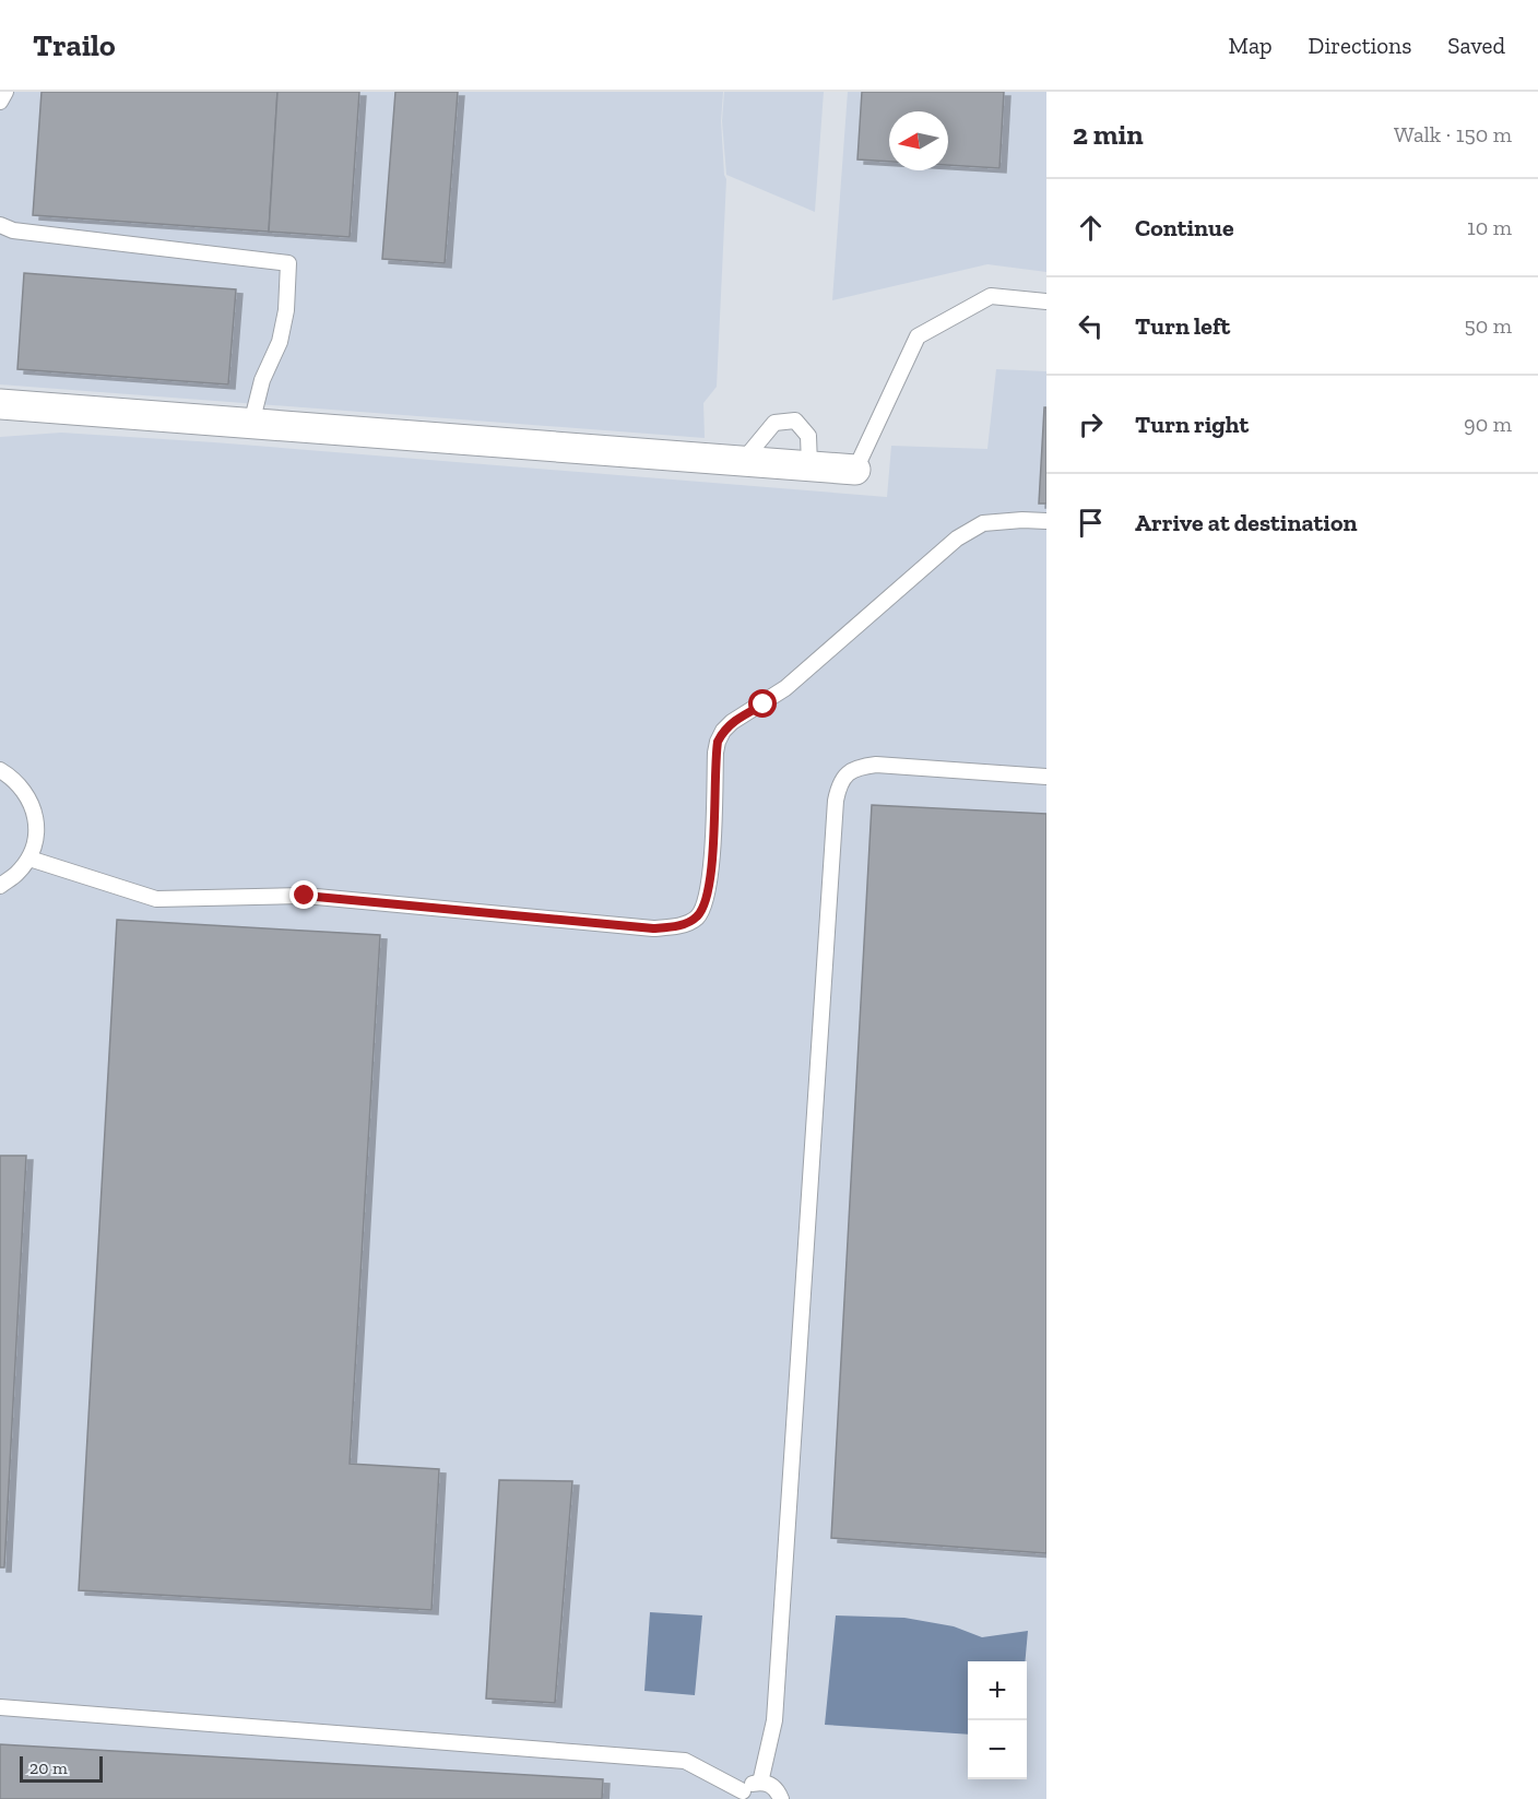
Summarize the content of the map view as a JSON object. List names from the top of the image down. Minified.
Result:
{"scale_bar":"20 m","north":"left","page":{"header":"Trailo","nav":["Map","Directions","Saved"],"heading":["2 min","Walk · 150 m"],"list":[["Continue","10 m"],["Turn left","50 m"],["Turn right","90 m"],"Arrive at destination"],"map_buttons":["+","−"],"scale":"20 m"}}
